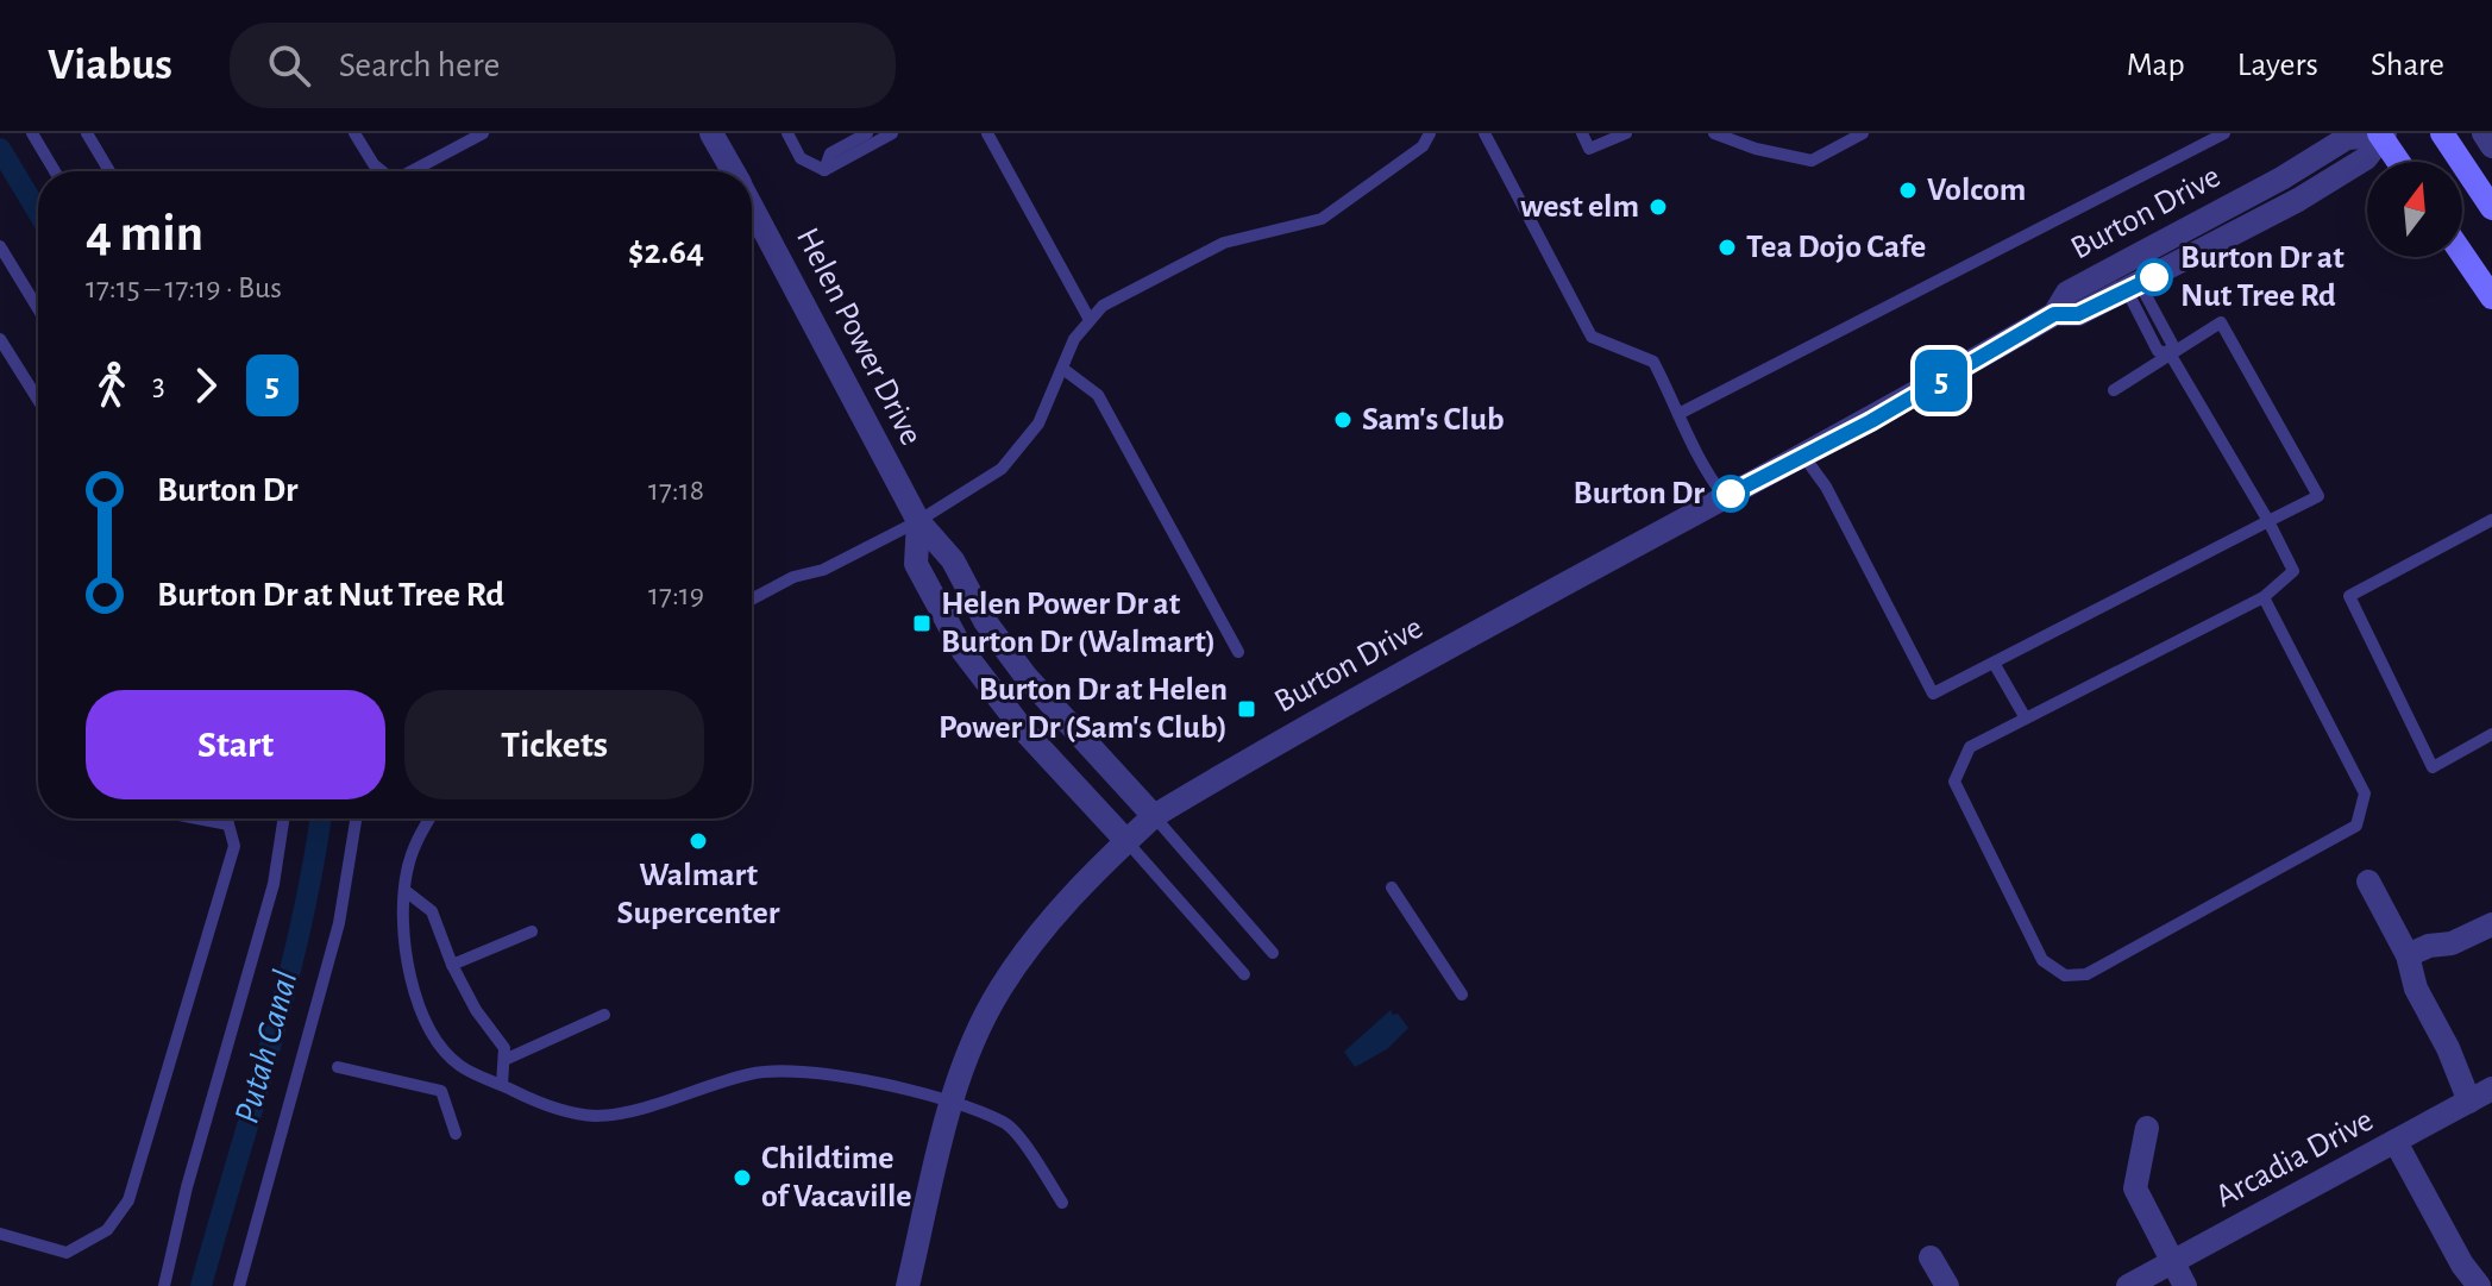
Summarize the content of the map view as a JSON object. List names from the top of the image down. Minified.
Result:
{"streets":{"street":["Burton Drive","Helen Power Drive","Arcadia Drive"]},"crossings":[["Burton Drive","Helen Power Drive"]],"water":["Putah Canal"],"places":{"other":["Volcom","west elm","Tea Dojo Cafe","Burton Dr at Nut Tree Rd","Sam's Club","Burton Dr","Walmart Supercenter","Childtime of Vacaville"],"transit":["Helen Power Dr at Burton Dr (Walmart)","Burton Dr at Helen Power Dr (Sam's Club)"]},"lines":["bus line 5"],"north":"top","page":{"header":"Viabus","search":"Search here","nav":["Map","Layers","Share"],"on_map":"5","heading":["4 min","17:15 – 17:19 · Bus","$2.64"],"legs":["3","5"],"list":[{"name":"Burton Dr","value":"17:18"},{"name":"Burton Dr at Nut Tree Rd","value":"17:19"}],"buttons":["Start","Tickets"]}}
